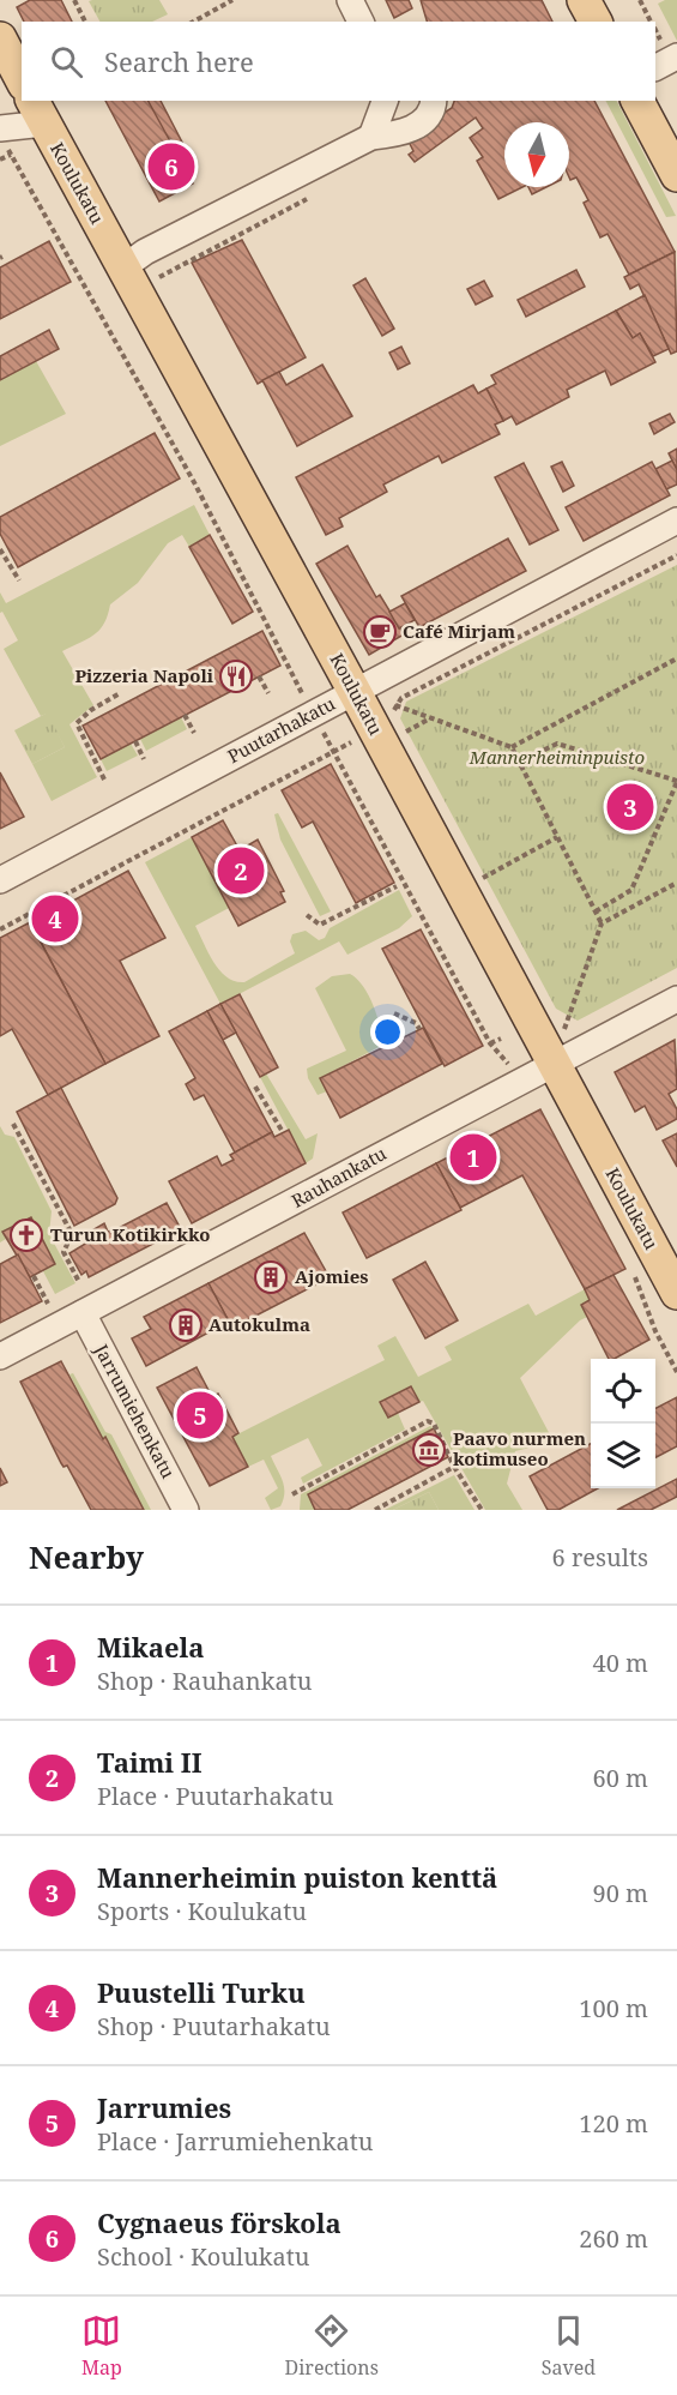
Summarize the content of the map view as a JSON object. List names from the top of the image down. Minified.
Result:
{"streets":{"main road":["Koulukatu"],"street":["Puutarhakatu","Rauhankatu","Jarrumiehenkatu"]},"crossings":[["Koulukatu","Puutarhakatu"],["Koulukatu","Rauhankatu"],["Rauhankatu","Jarrumiehenkatu"]],"parks":["Mannerheiminpuisto"],"places":{"cafe":["Café Mirjam"],"restaurant":["Pizzeria Napoli"],"church":["Turun Kotikirkko"],"building":["Ajomies","Autokulma"],"museum":["Paavo nurmen kotimuseo"]},"north":"bottom","page":{"search":"Search here","pins":["6","3","2","4","1","5"],"heading":["Nearby","6 results"],"list":[{"mark":"1","name":"Mikaela","note":"Shop · Rauhankatu","value":"40 m"},{"mark":"2","name":"Taimi II","note":"Place · Puutarhakatu","value":"60 m"},{"mark":"3","name":"Mannerheimin puiston kenttä","note":"Sports · Koulukatu","value":"90 m"},{"mark":"4","name":"Puustelli Turku","note":"Shop · Puutarhakatu","value":"100 m"},{"mark":"5","name":"Jarrumies","note":"Place · Jarrumiehenkatu","value":"120 m"},{"mark":"6","name":"Cygnaeus förskola","note":"School · Koulukatu","value":"260 m"}],"nav":["Map","Directions","Saved"]}}
